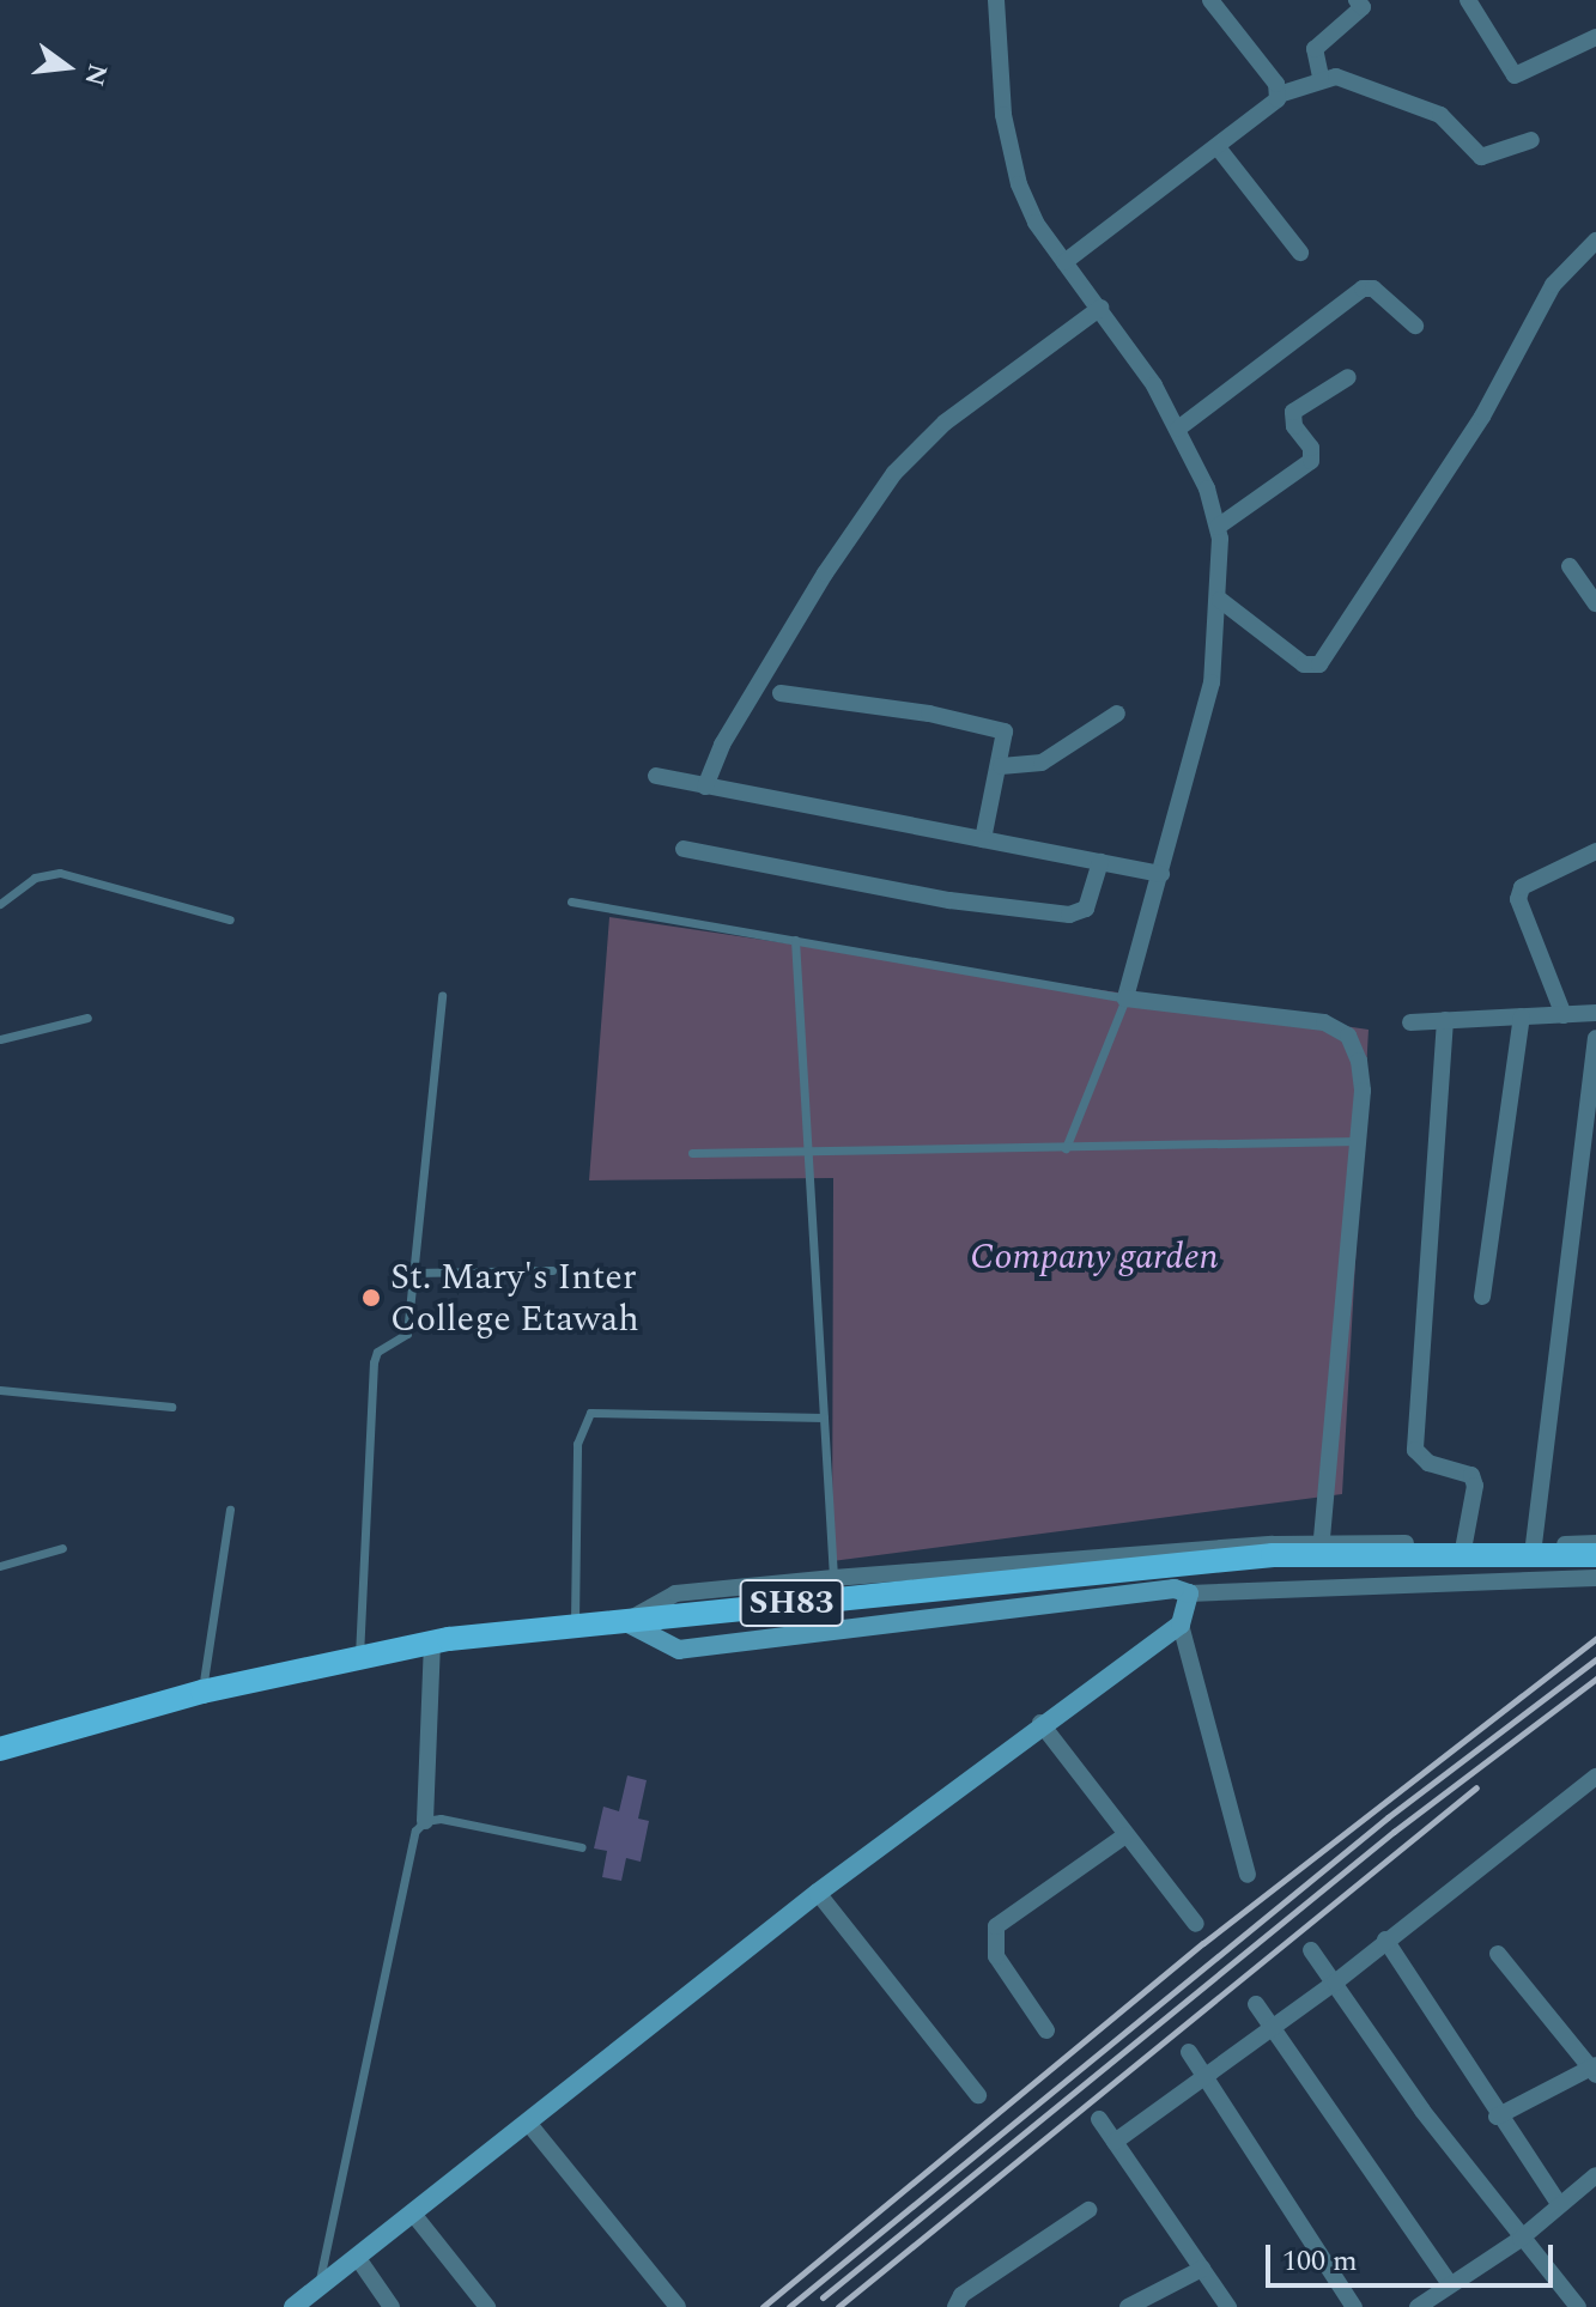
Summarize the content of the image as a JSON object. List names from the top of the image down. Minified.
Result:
{"streets":{"main road":["SH83"]},"parks":["Company garden"],"places":["St. Mary's Inter College Etawah"],"scale_bar":"100 m","north":"right"}
